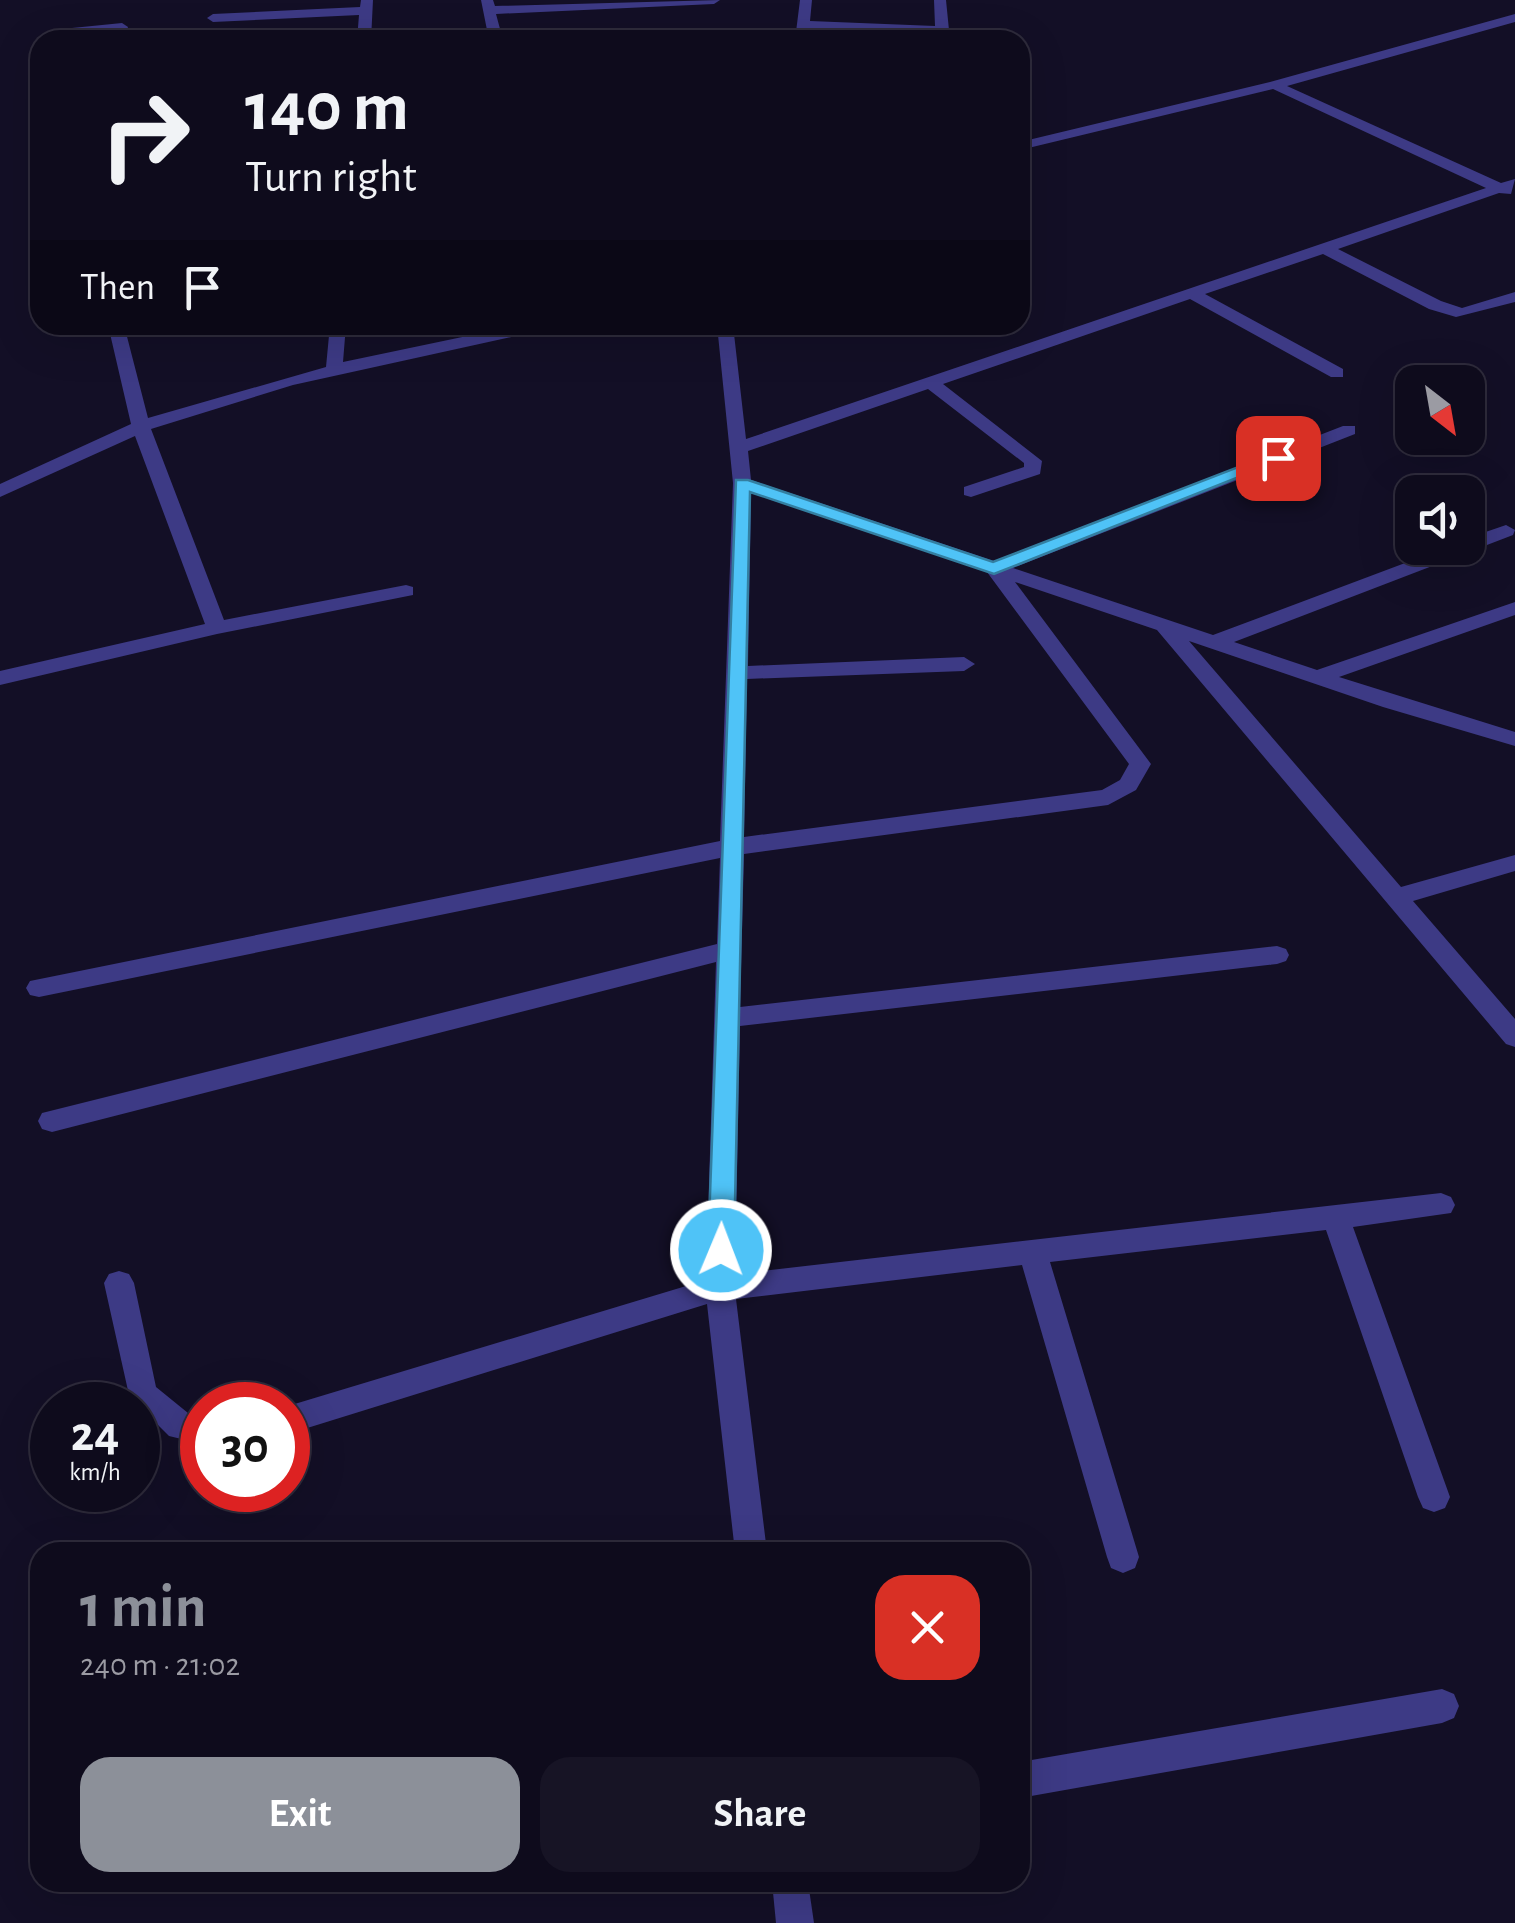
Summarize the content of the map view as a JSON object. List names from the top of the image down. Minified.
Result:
{"north":"bottom right","page":{"turn":["140 m","Turn right"],"then":"Then","speed":"24 km/h","limit":"30","heading":["1 min","240 m · 21:02"],"buttons":["Exit","Share"]}}
